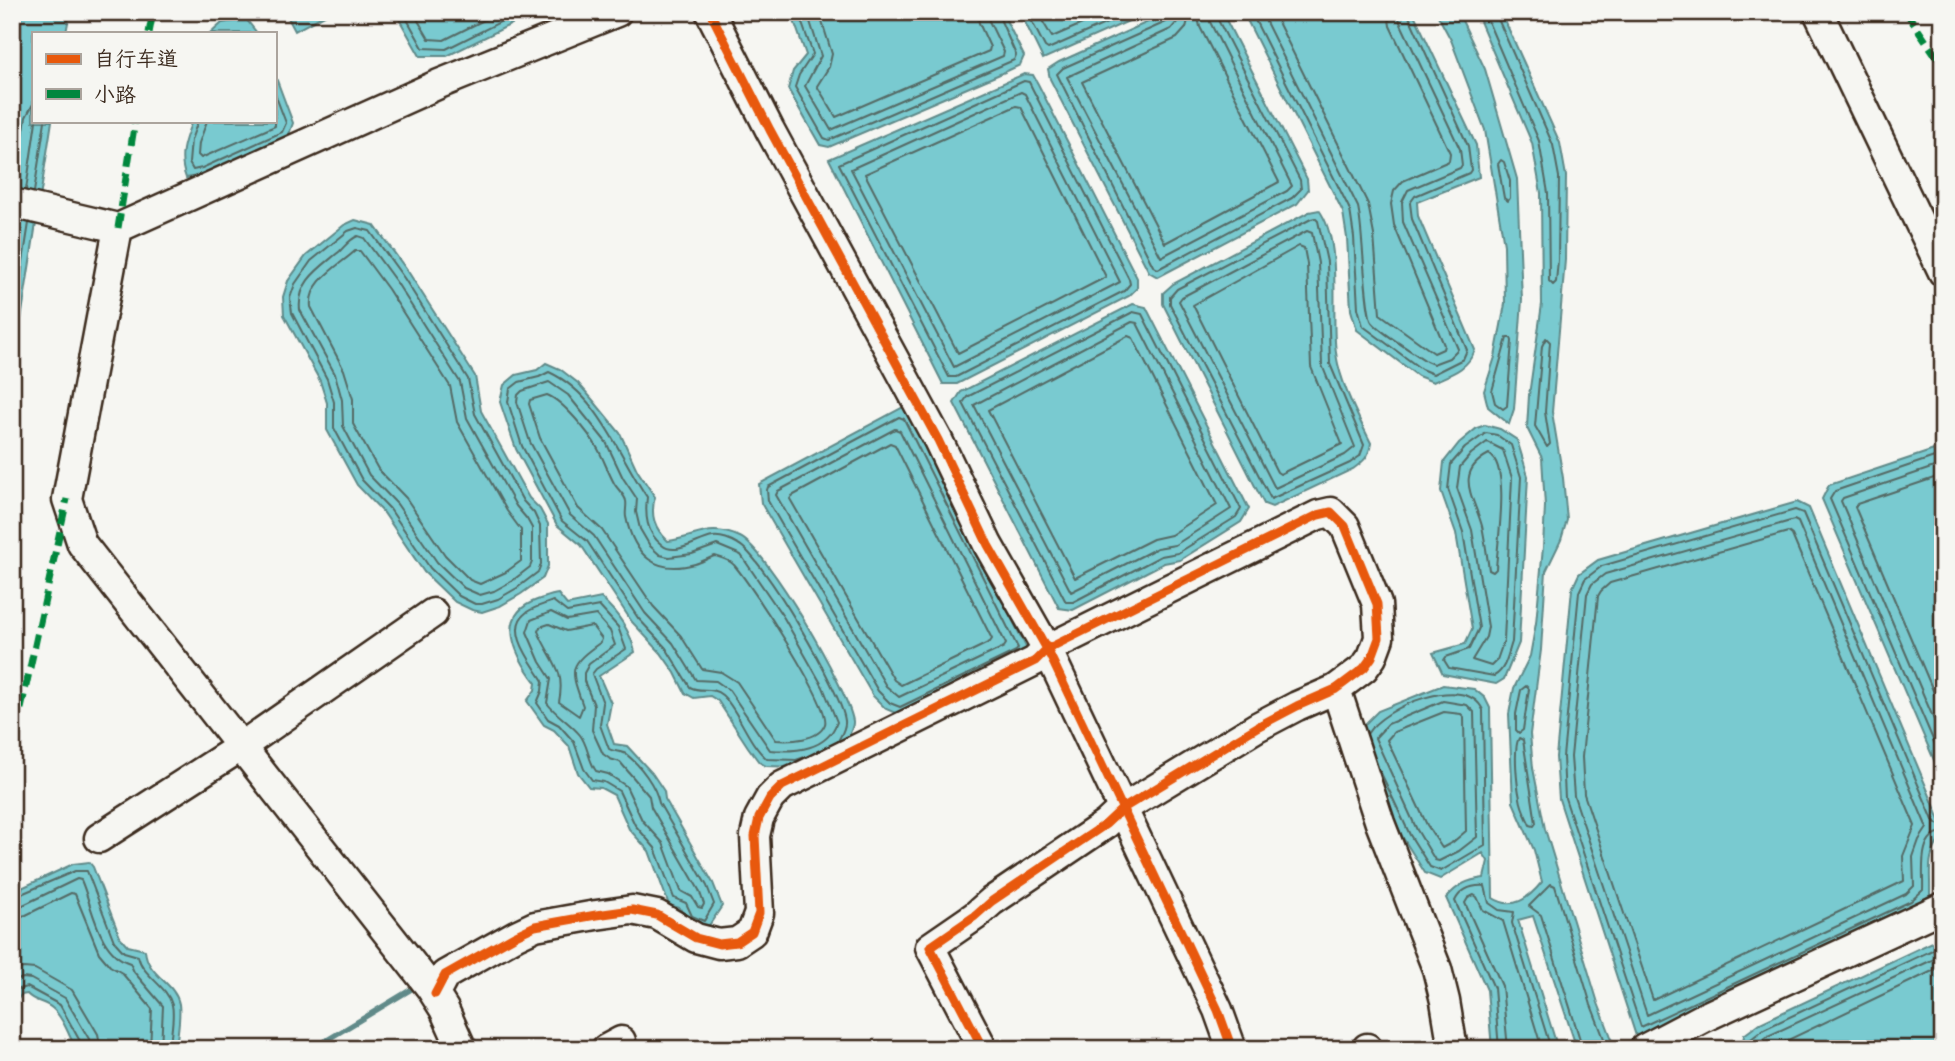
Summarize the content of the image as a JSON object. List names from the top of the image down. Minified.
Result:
{"legend":["自行车道","小路"]}
